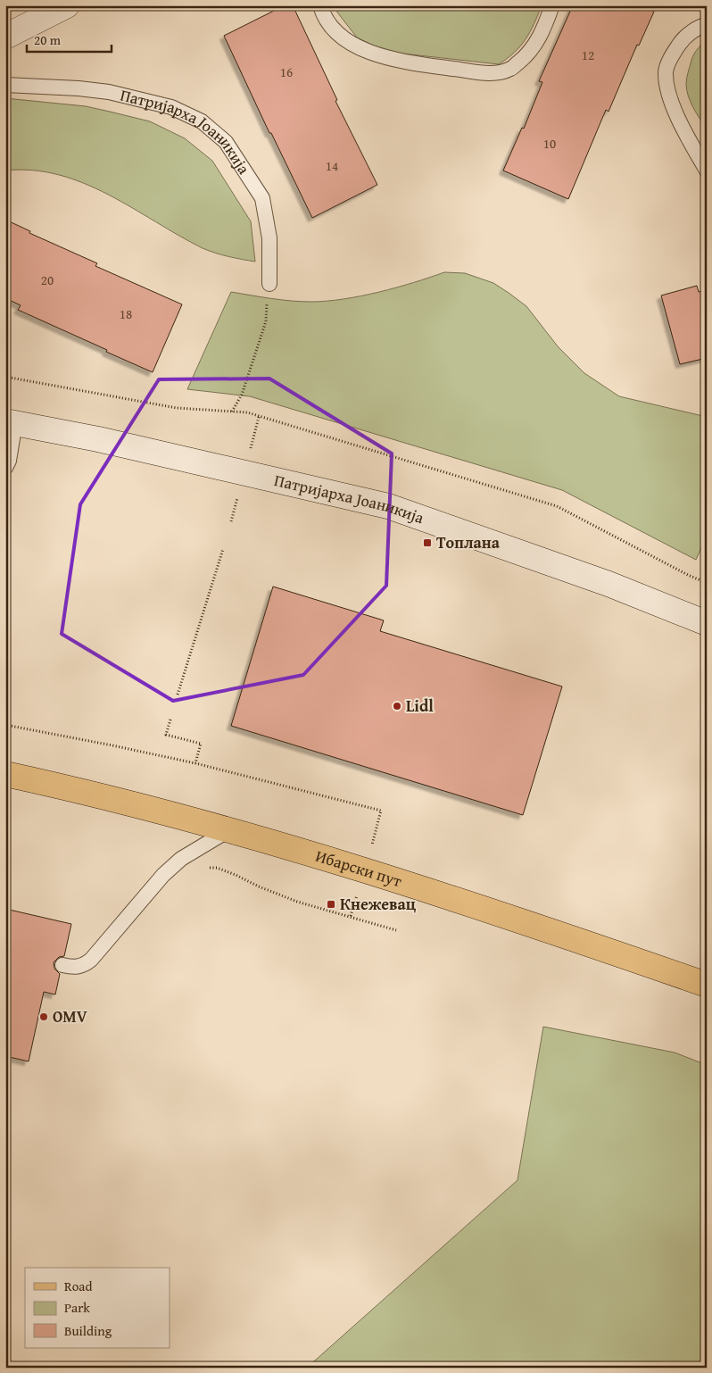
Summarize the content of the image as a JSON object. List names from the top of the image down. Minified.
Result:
{"streets":{"main road":["Патријарха Јоаникија","Ибарски пут"]},"places":{"transit":["Топлана","Кнежевац"],"other":["Lidl","OMV"]},"house_numbers":["12","16","10","14","20","18"],"legend":["Road","Park","Building"],"scale_bar":"20 m"}
